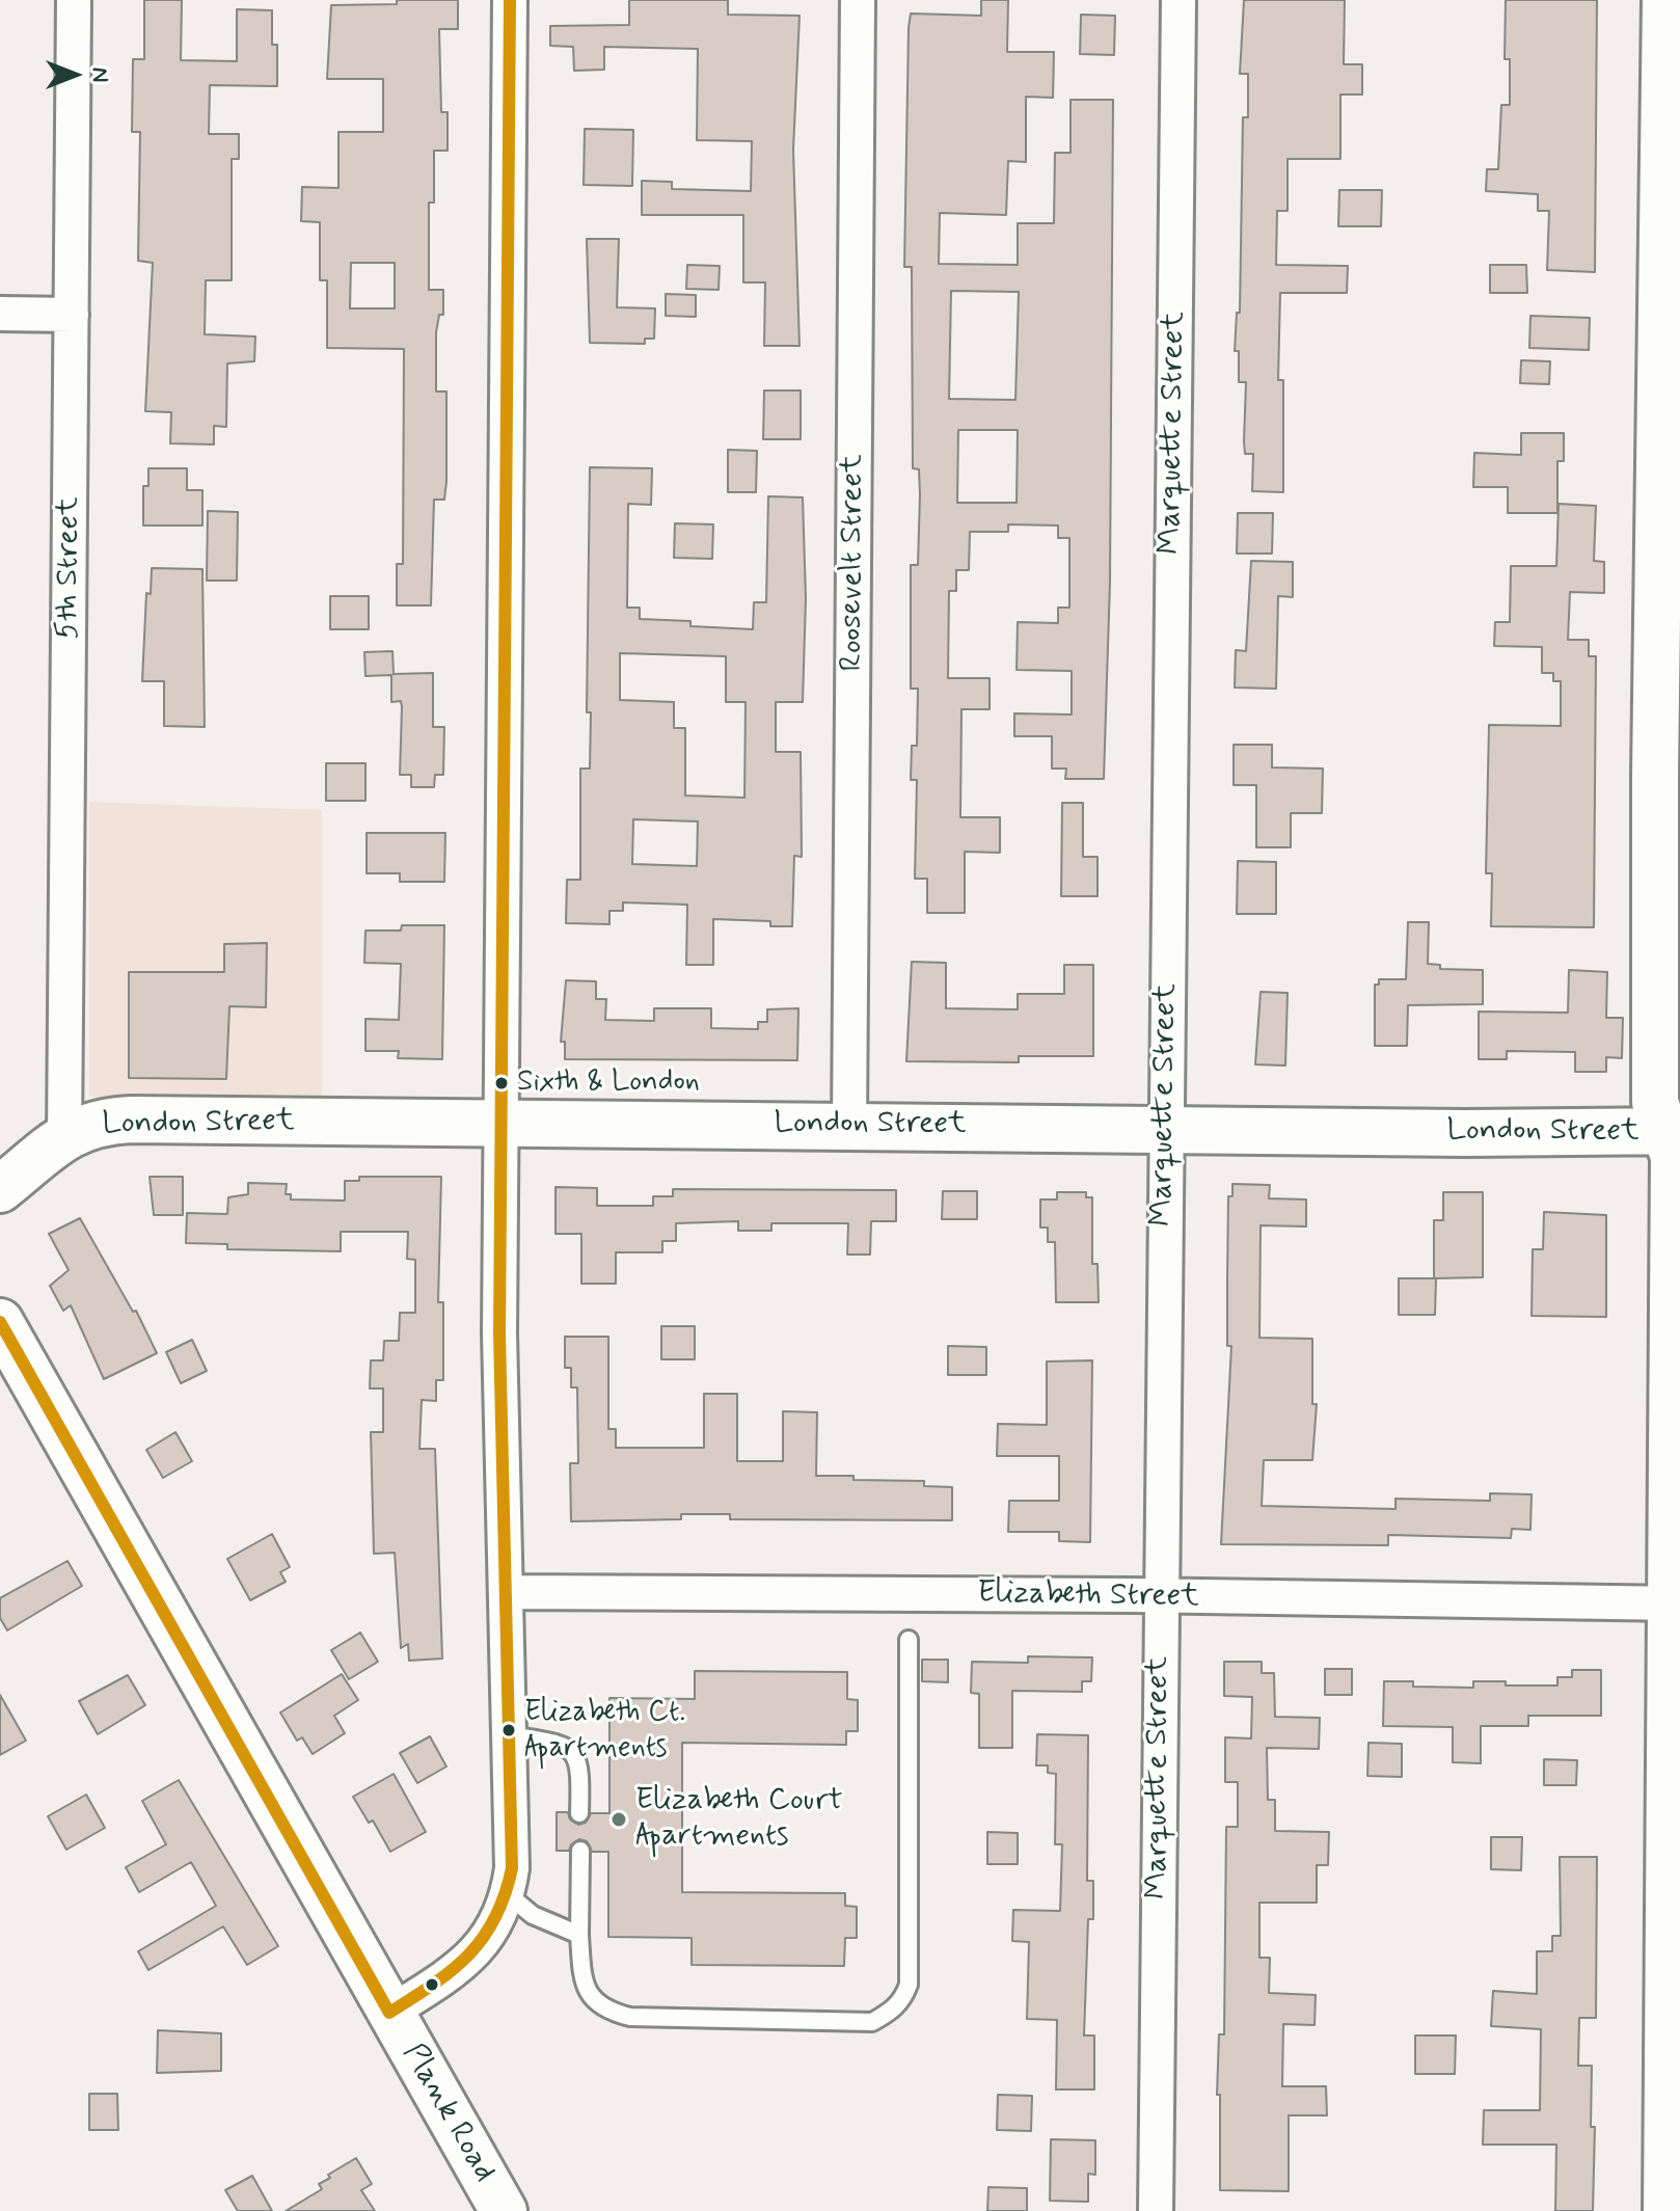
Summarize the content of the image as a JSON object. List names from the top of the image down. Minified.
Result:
{"streets":{"street":["Marquette Street","Roosevelt Street","5th Street","London Street","Elizabeth Street","Plank Road"]},"crossings":[["Marquette Street","London Street"],["Marquette Street","Elizabeth Street"],["Roosevelt Street","London Street"],["5th Street","London Street"]],"places":["Sixth & London","Elizabeth Ct. Apartments","Elizabeth Court Apartments"],"north":"right"}
